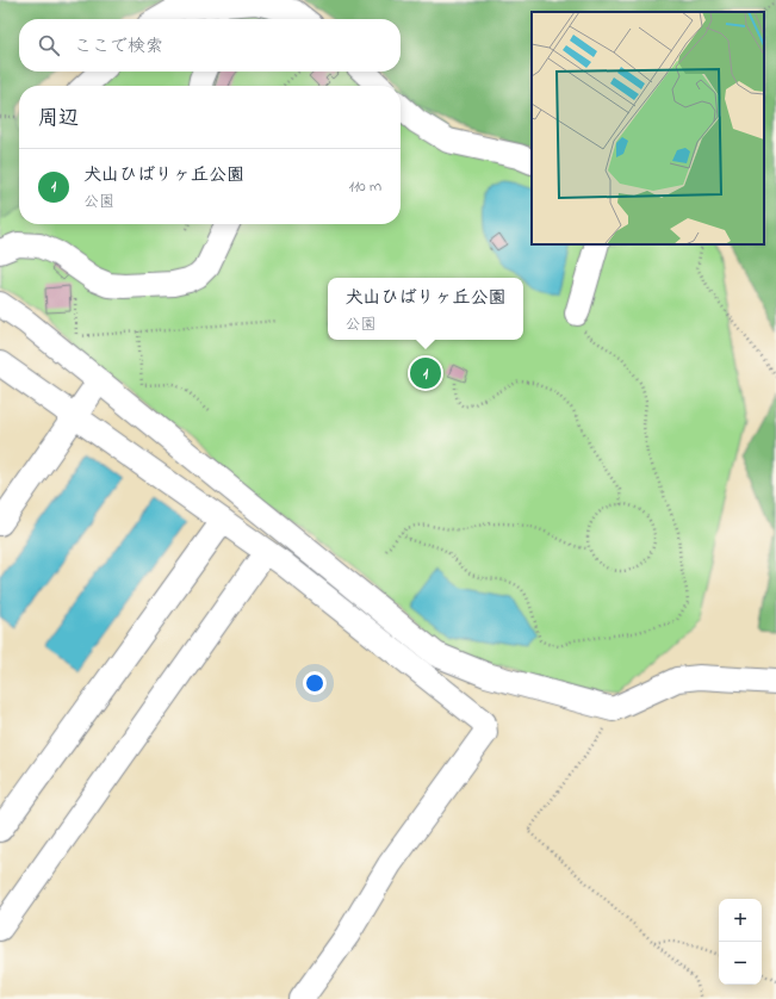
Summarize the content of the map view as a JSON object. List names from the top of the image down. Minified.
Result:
{"page":{"search":"ここで検索","heading":"周辺","list":[{"mark":"1","name":"犬山ひばりヶ丘公園","note":"公園","value":"110 m"}],"popup":["犬山ひばりヶ丘公園","公園"],"pins":"1","map_buttons":["+","−"]}}
